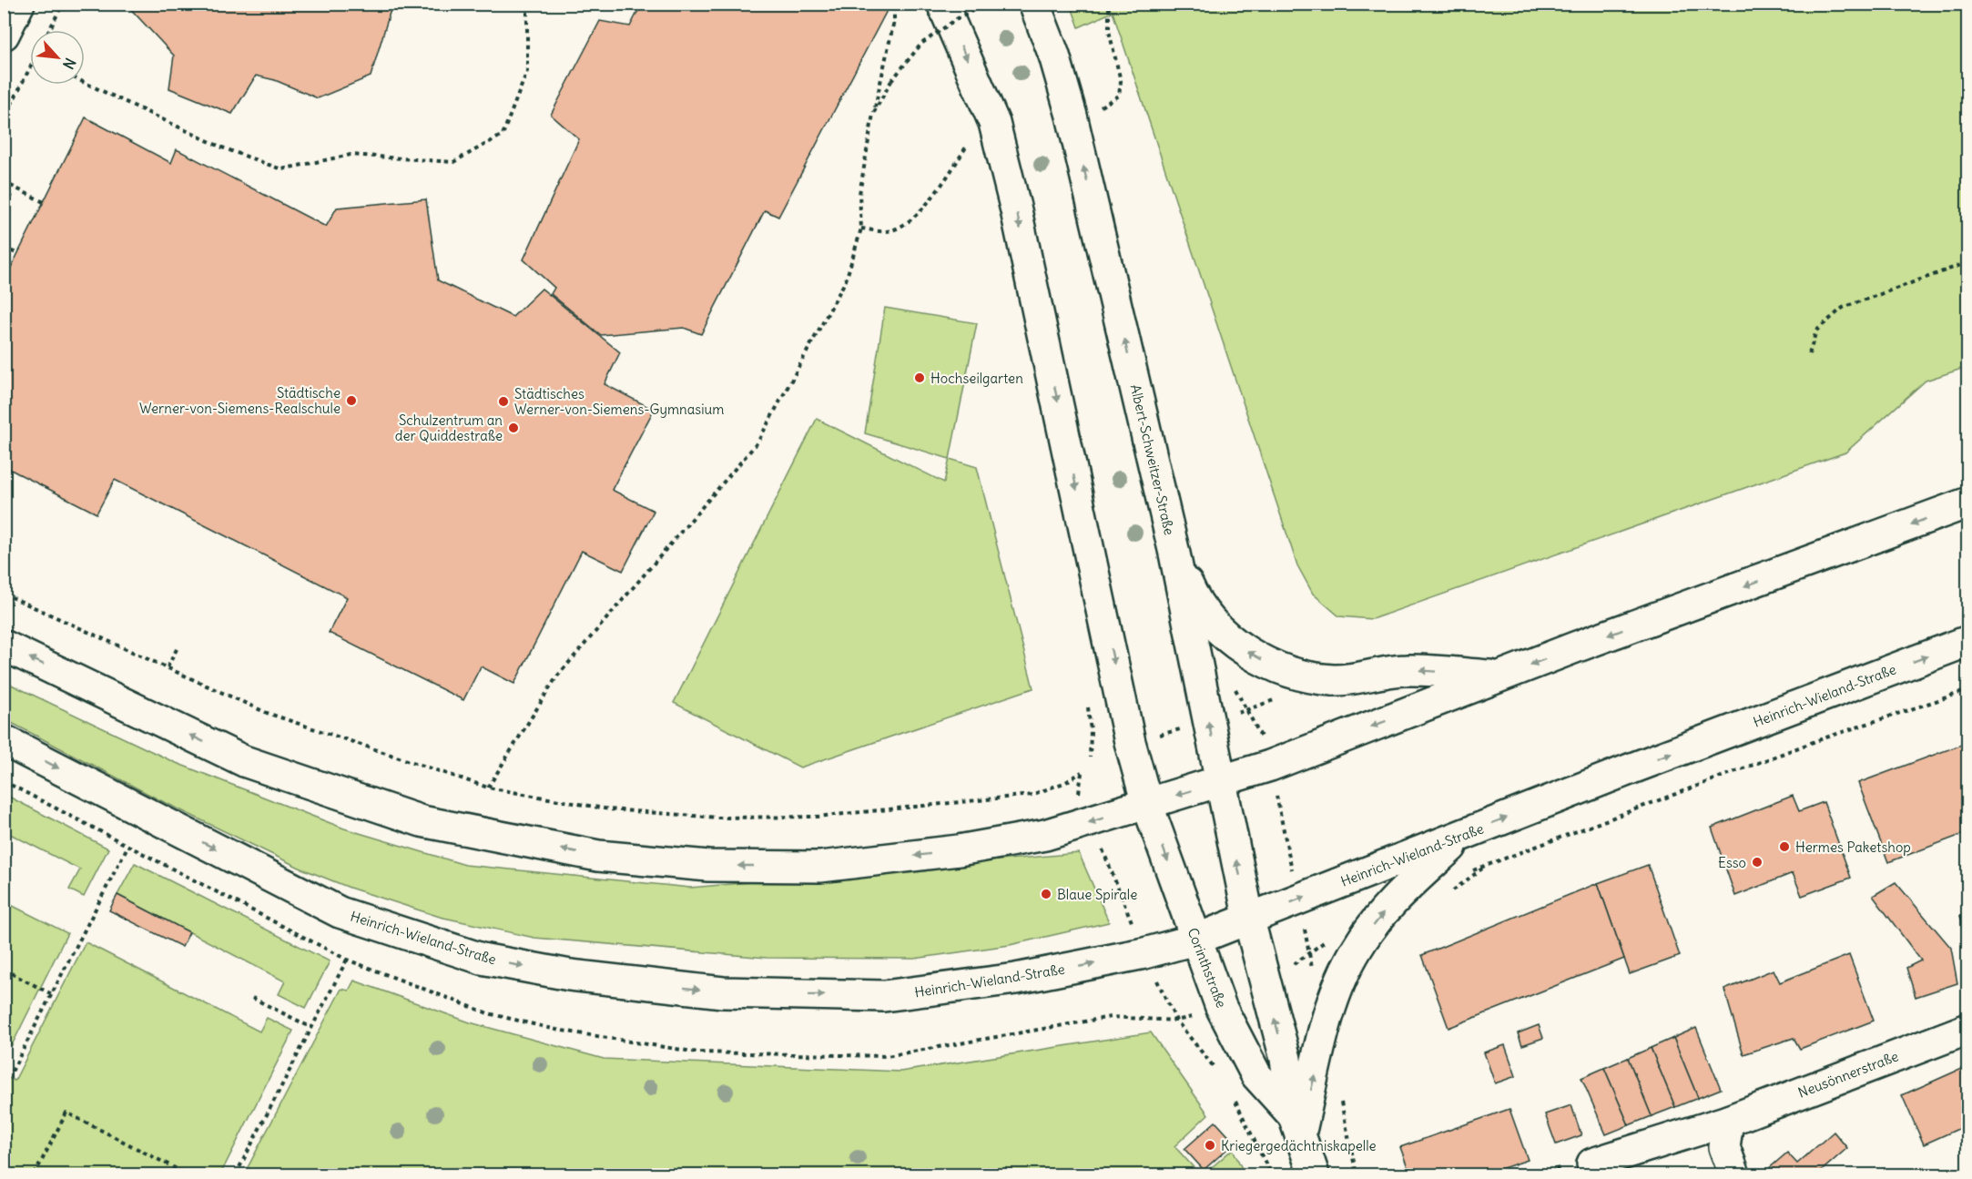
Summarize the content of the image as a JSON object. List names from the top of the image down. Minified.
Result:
{"streets":{"main road":["Albert-Schweitzer-Straße","Heinrich-Wieland-Straße","Corinthstraße","Neusönnerstraße"]},"crossings":[["Albert-Schweitzer-Straße","Heinrich-Wieland-Straße"],["Albert-Schweitzer-Straße","Corinthstraße"],["Heinrich-Wieland-Straße","Corinthstraße"]],"places":["Hochseilgarten","Städtische Werner-von-Siemens-Realschule","Städtisches Werner-von-Siemens-Gymnasium","Schulzentrum an der Quiddestraße","Hermes Paketshop","Esso","Blaue Spirale","Kriegergedächtniskapelle"],"north":"bottom right"}
